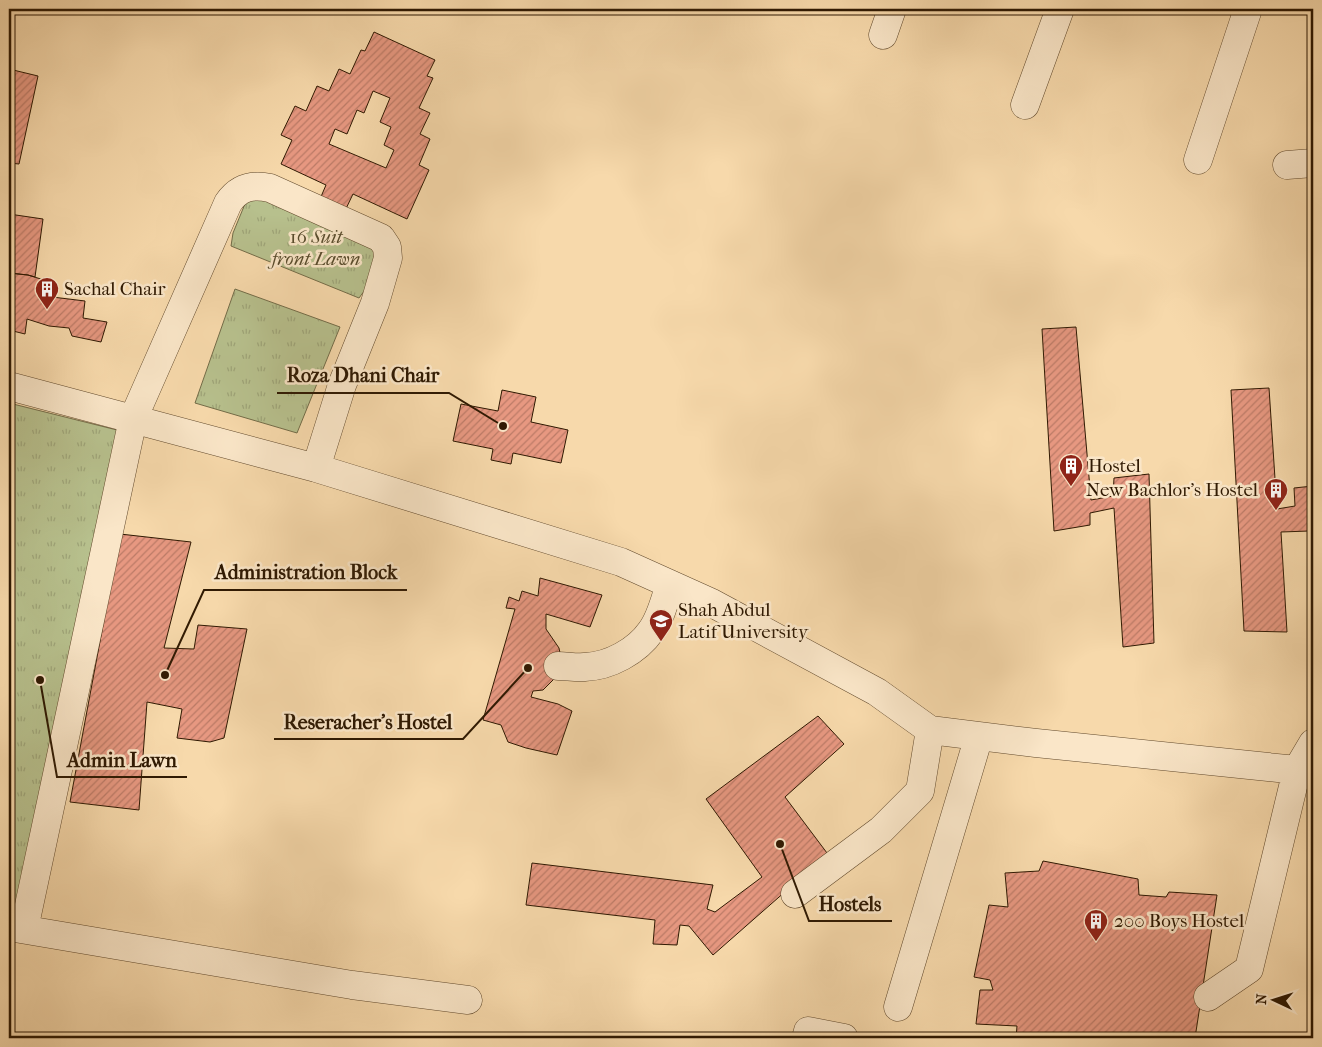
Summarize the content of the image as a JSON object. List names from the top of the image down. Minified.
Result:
{"parks":["16 Suit front Lawn"],"places":{"building":["Sachal Chair","Hostel","New Bachlor's Hostel","200 Boys Hostel"],"other":["Roza Dhani Chair","Reseracher's Hostel","Administration Block","Admin Lawn","Hostels"],"school or university":["Shah Abdul Latif University"]},"north":"left"}
